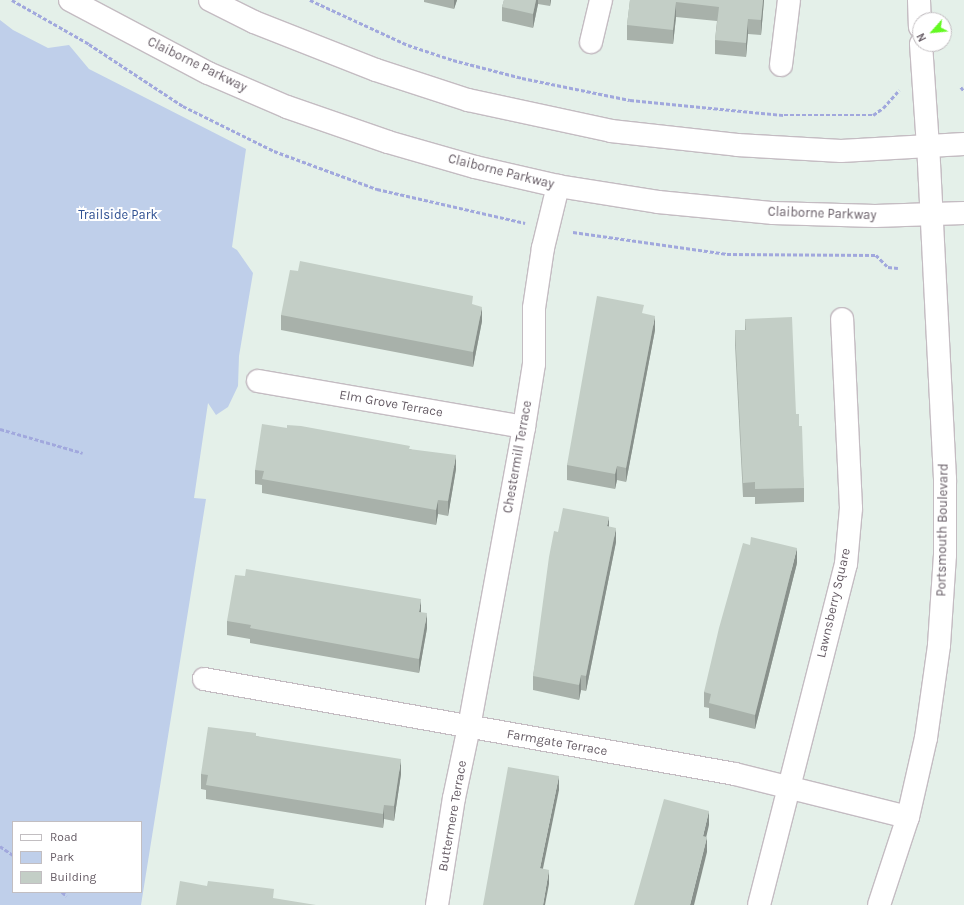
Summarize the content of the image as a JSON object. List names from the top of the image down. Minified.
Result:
{"streets":{"street":["Claiborne Parkway","Elm Grove Terrace","Chestermill Terrace","Portsmouth Boulevard","Lawnsberry Square","Farmgate Terrace","Buttermere Terrace"]},"crossings":[["Claiborne Parkway","Chestermill Terrace"],["Claiborne Parkway","Portsmouth Boulevard"],["Elm Grove Terrace","Chestermill Terrace"],["Chestermill Terrace","Farmgate Terrace"],["Chestermill Terrace","Buttermere Terrace"],["Portsmouth Boulevard","Farmgate Terrace"],["Lawnsberry Square","Farmgate Terrace"],["Farmgate Terrace","Buttermere Terrace"]],"parks":["Trailside Park"],"legend":["Road","Park","Building"],"north":"bottom left"}
